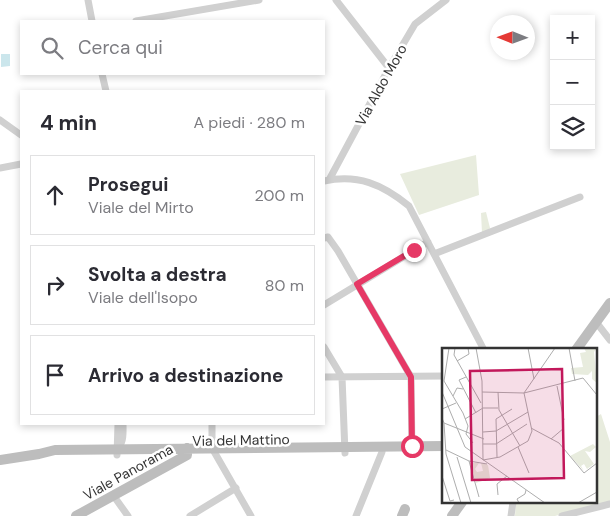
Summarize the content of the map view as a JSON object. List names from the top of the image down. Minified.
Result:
{"streets":{"main road":["Via del Mattino","Viale Panorama"],"street":["Via Aldo Moro"]},"crossings":[["Via del Mattino","Viale Panorama"]],"north":"left","page":{"map_buttons":["+","−"],"search":"Cerca qui","heading":["4 min","A piedi · 280 m"],"list":[["Prosegui","Viale del Mirto","200 m"],["Svolta a destra","Viale dell'Isopo","80 m"],"Arrivo a destinazione"]}}
